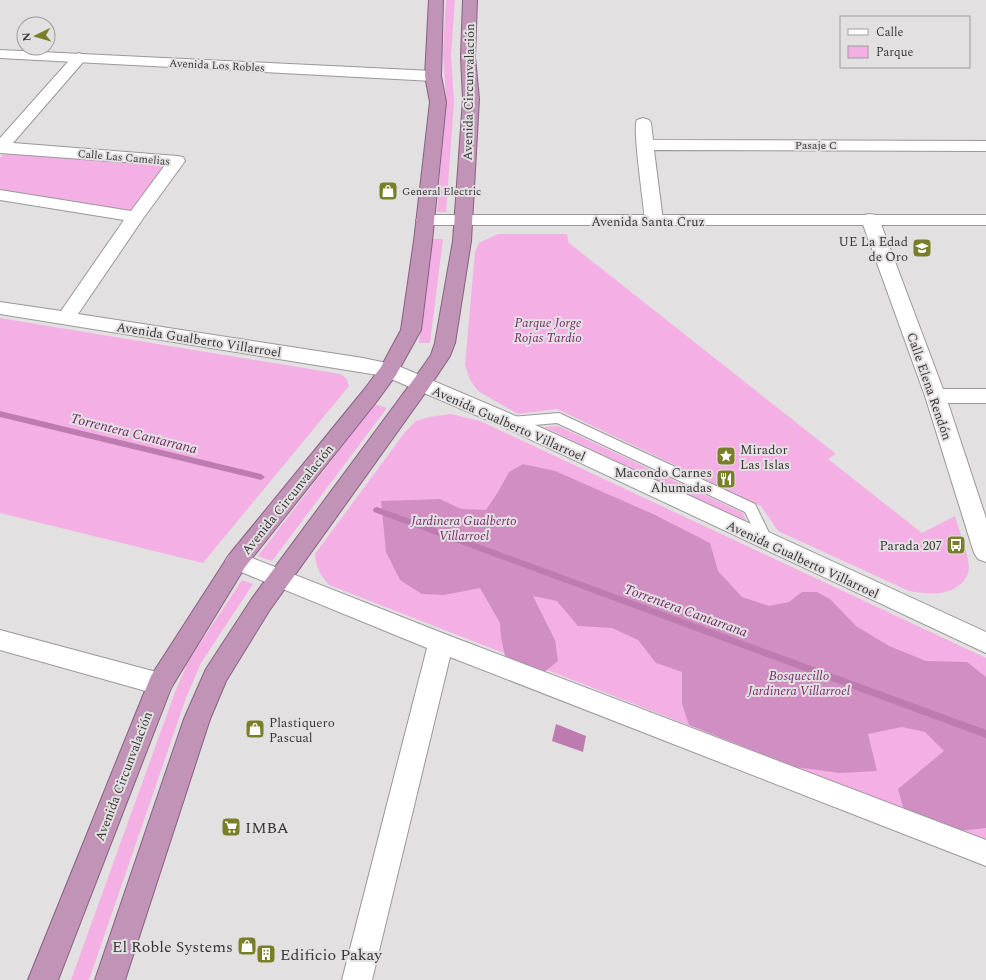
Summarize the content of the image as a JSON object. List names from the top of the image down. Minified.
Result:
{"streets":{"highway":["Avenida Circunvalación"],"street":["Avenida Los Robles","Pasaje C","Calle Las Camelias","Avenida Santa Cruz","Avenida Gualberto Villarroel","Calle Elena Rendón"]},"crossings":[["Avenida Los Robles","Avenida Circunvalación"],["Avenida Los Robles","Calle Las Camelias"],["Avenida Circunvalación","Avenida Santa Cruz"],["Avenida Circunvalación","Avenida Gualberto Villarroel"],["Calle Las Camelias","Avenida Gualberto Villarroel"],["Avenida Santa Cruz","Calle Elena Rendón"]],"water":["Torrentera Cantarrana"],"parks":["Parque Jorge Rojas Tardio","Jardinera Gualberto Villarroel","Bosquecillo Jardinera Villarroel"],"places":{"shop":["General Electric","Plastiquero Pascual","El Roble Systems"],"school or university":["UE La Edad de Oro"],"place":["Mirador Las Islas"],"restaurant":["Macondo Carnes Ahumadas"],"bus stop":["Parada 207"],"supermarket":["IMBA"],"building":["Edificio Pakay"]},"legend":["Calle","Parque"],"north":"left"}
